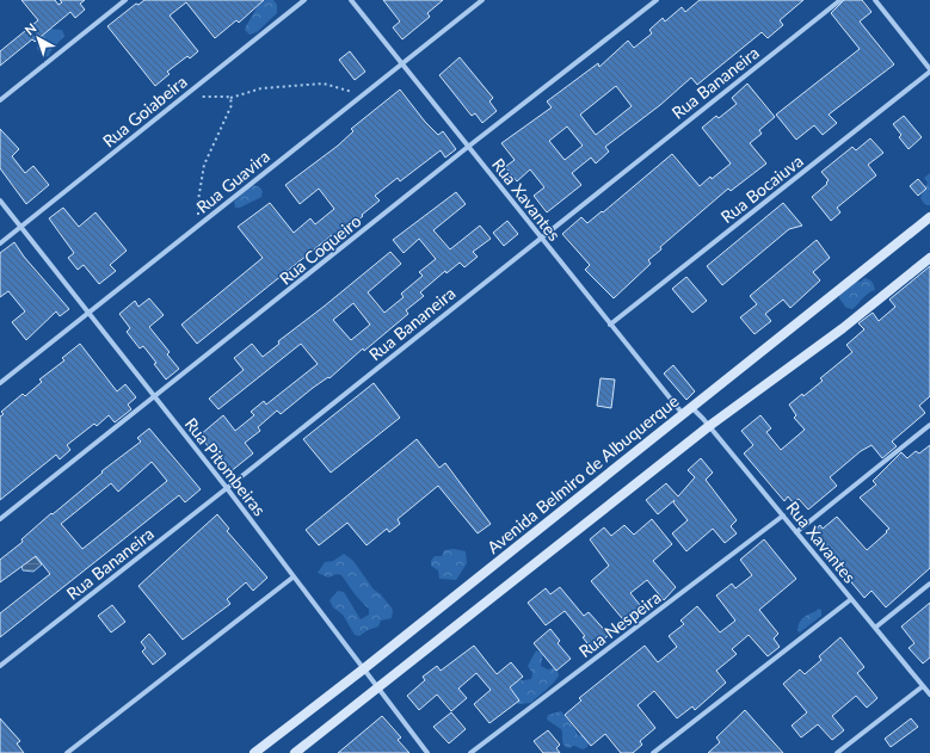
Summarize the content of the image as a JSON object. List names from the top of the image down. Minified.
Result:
{"streets":{"main road":["Avenida Belmiro de Albuquerque"],"street":["Rua Bananeira","Rua Goiabeira","Rua Guavira","Rua Bocaiuva","Rua Xavantes","Rua Coqueiro","Rua Pitombeiras","Rua Nespeira"]},"crossings":[["Rua Bananeira","Rua Xavantes"],["Rua Bananeira","Rua Pitombeiras"],["Rua Goiabeira","Rua Pitombeiras"],["Rua Guavira","Rua Xavantes"],["Rua Guavira","Rua Pitombeiras"],["Rua Bocaiuva","Rua Xavantes"],["Rua Xavantes","Rua Coqueiro"],["Rua Xavantes","Avenida Belmiro de Albuquerque"],["Rua Xavantes","Rua Nespeira"],["Rua Coqueiro","Rua Pitombeiras"],["Rua Pitombeiras","Avenida Belmiro de Albuquerque"]],"north":"top left"}
